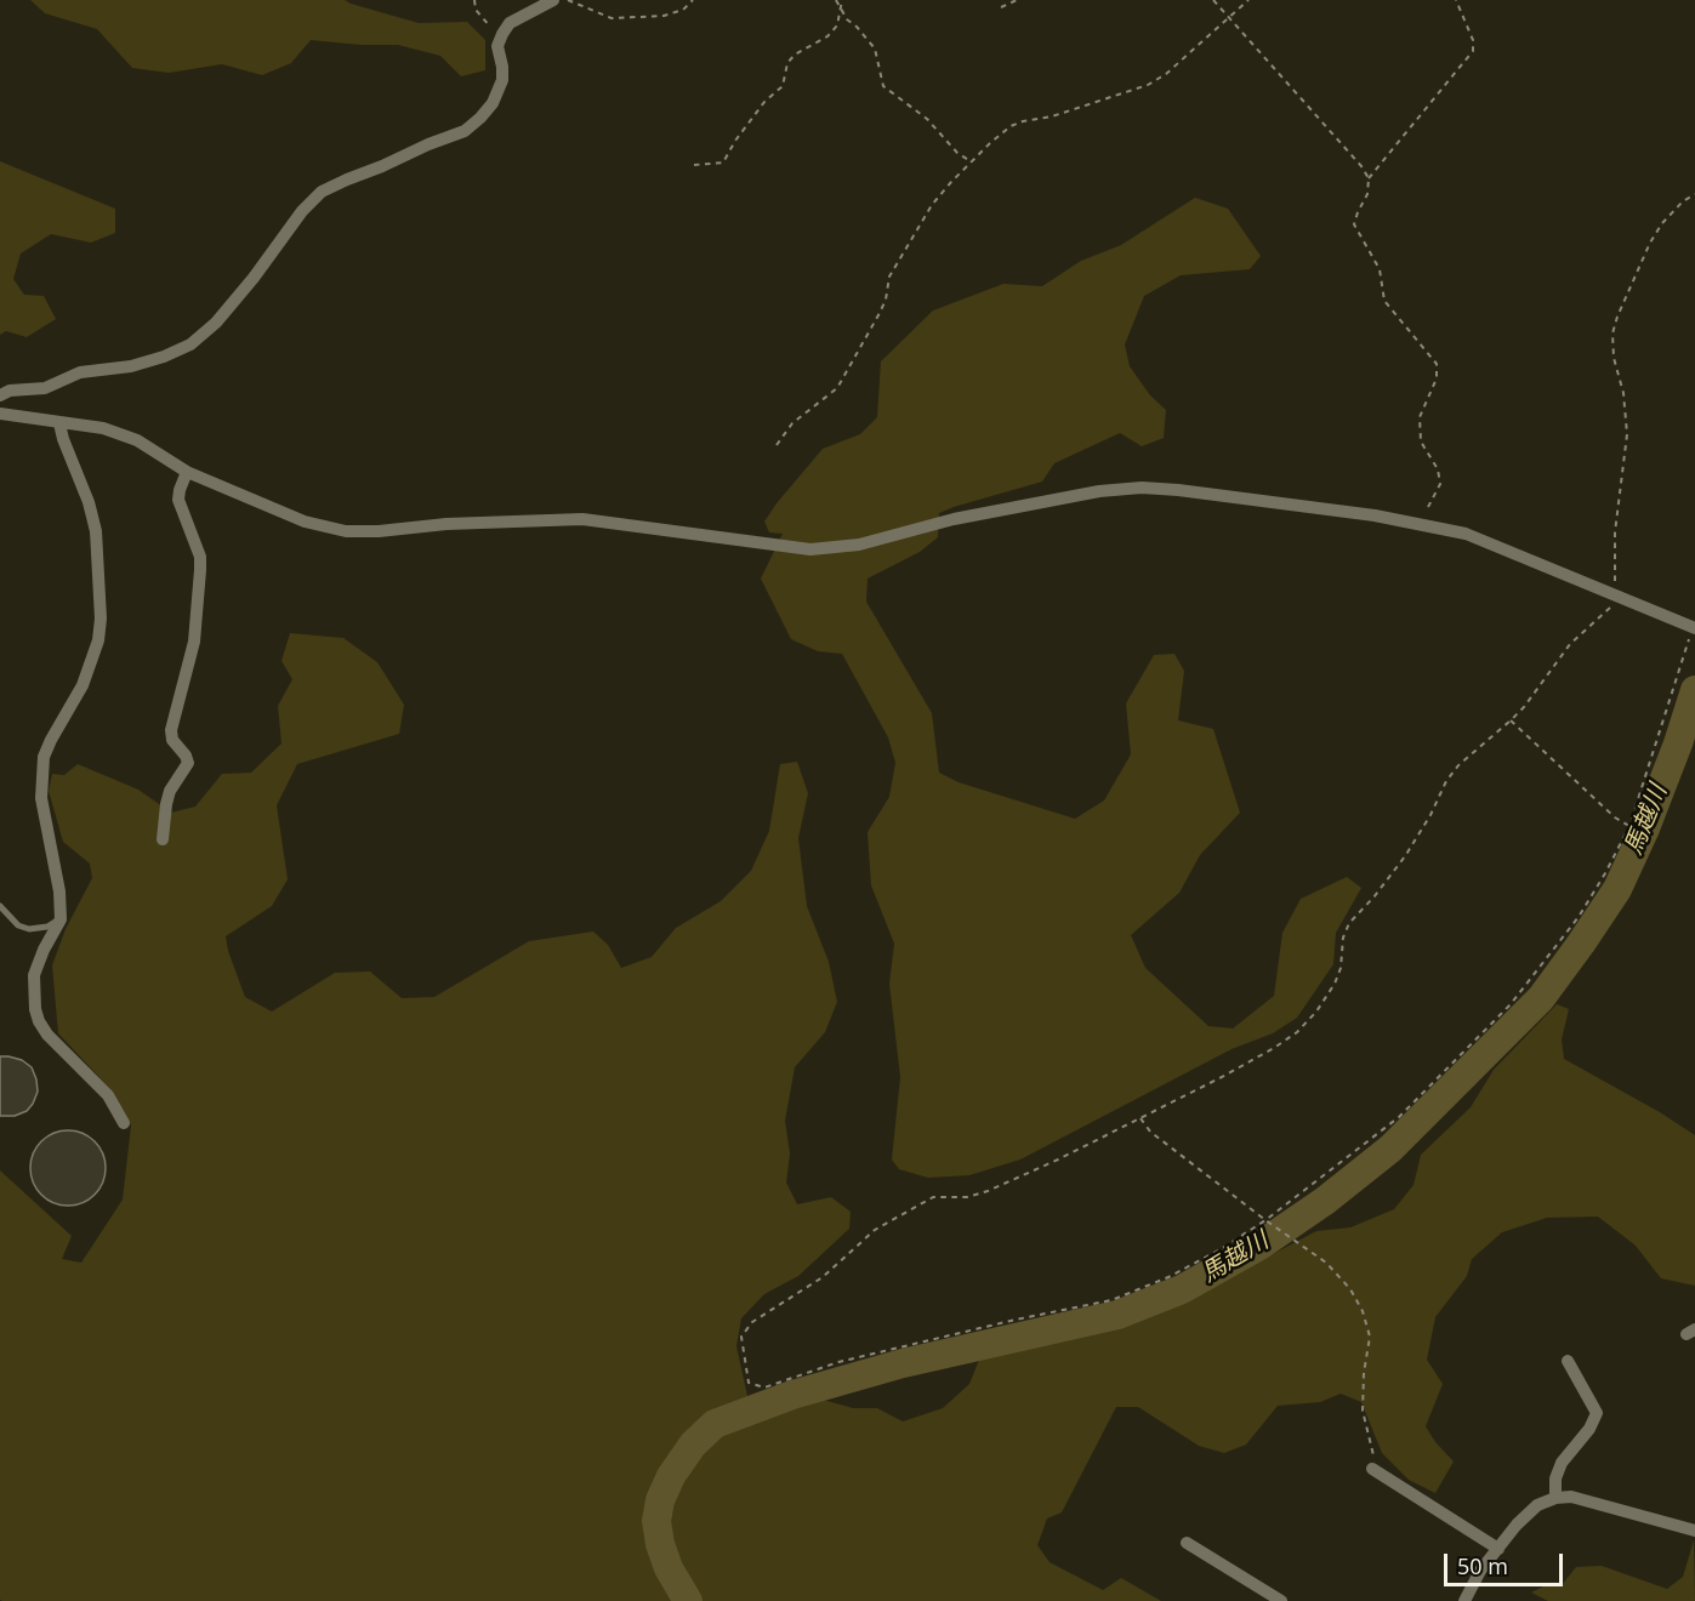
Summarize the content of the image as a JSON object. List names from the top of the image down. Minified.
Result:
{"water":["馬越川"],"scale_bar":"50 m"}
